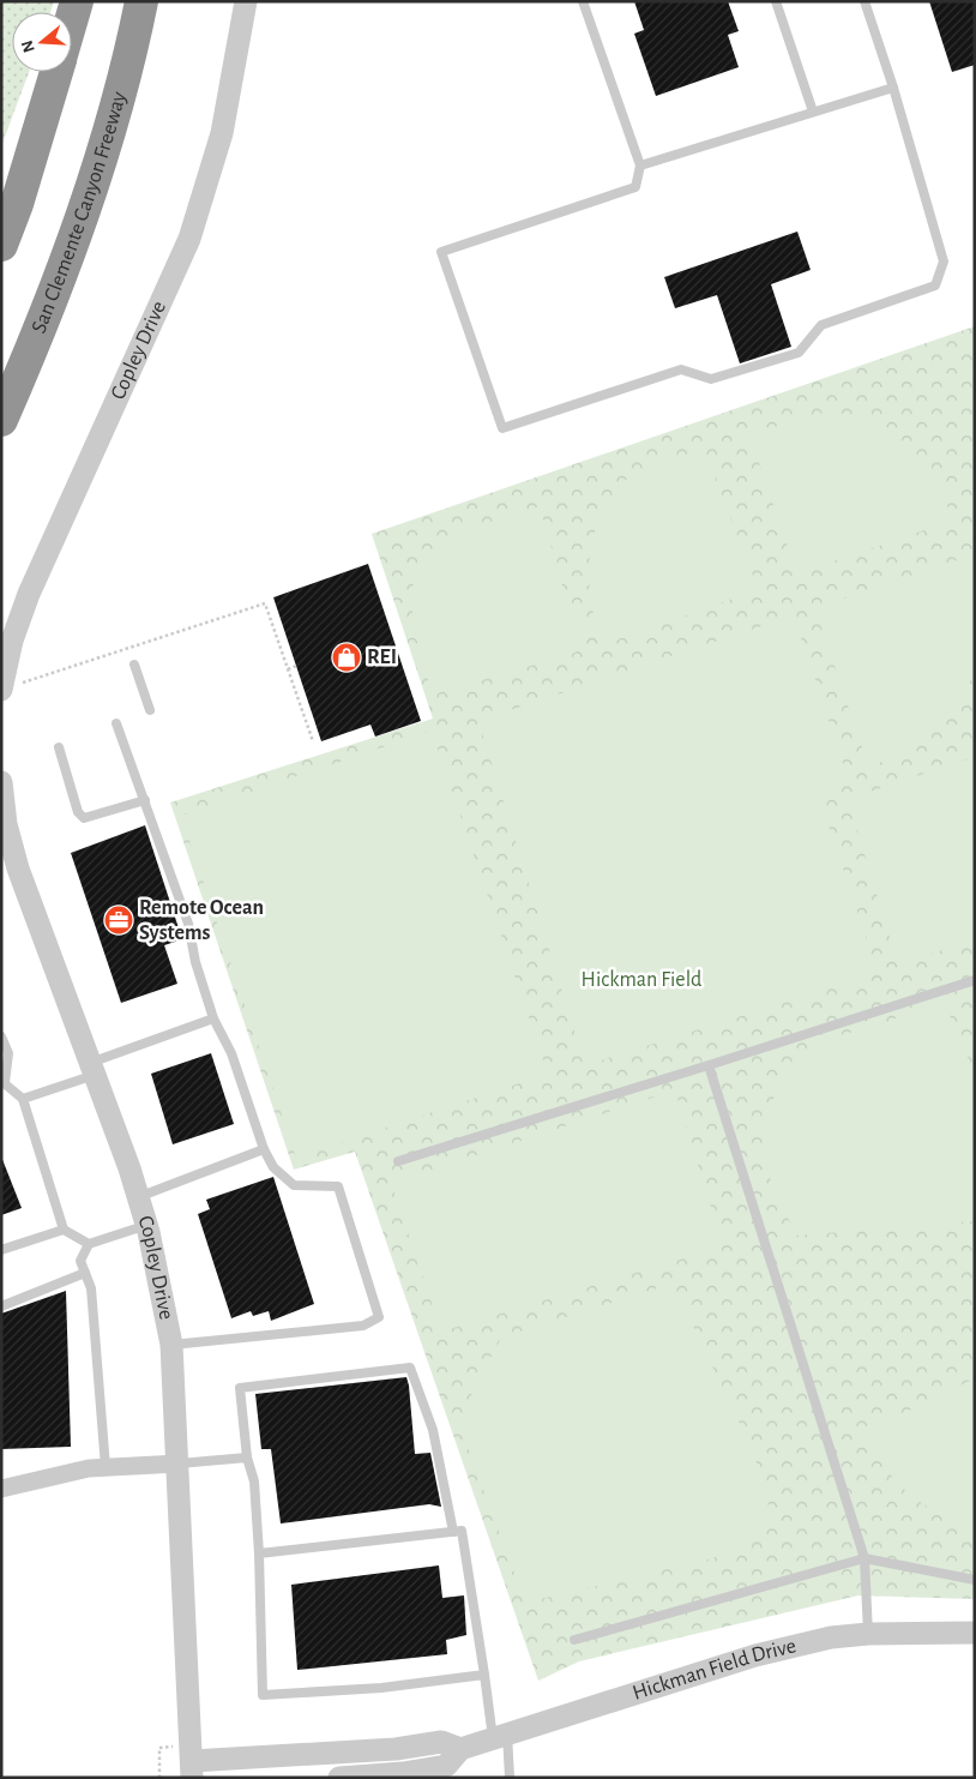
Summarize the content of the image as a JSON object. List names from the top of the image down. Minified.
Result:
{"streets":{"highway":["San Clemente Canyon Freeway"],"street":["Copley Drive","Hickman Field Drive"]},"crossings":[["Copley Drive","Hickman Field Drive"]],"parks":["Hickman Field"],"places":{"shop":["REI"],"office":["Remote Ocean Systems"]},"north":"left"}
